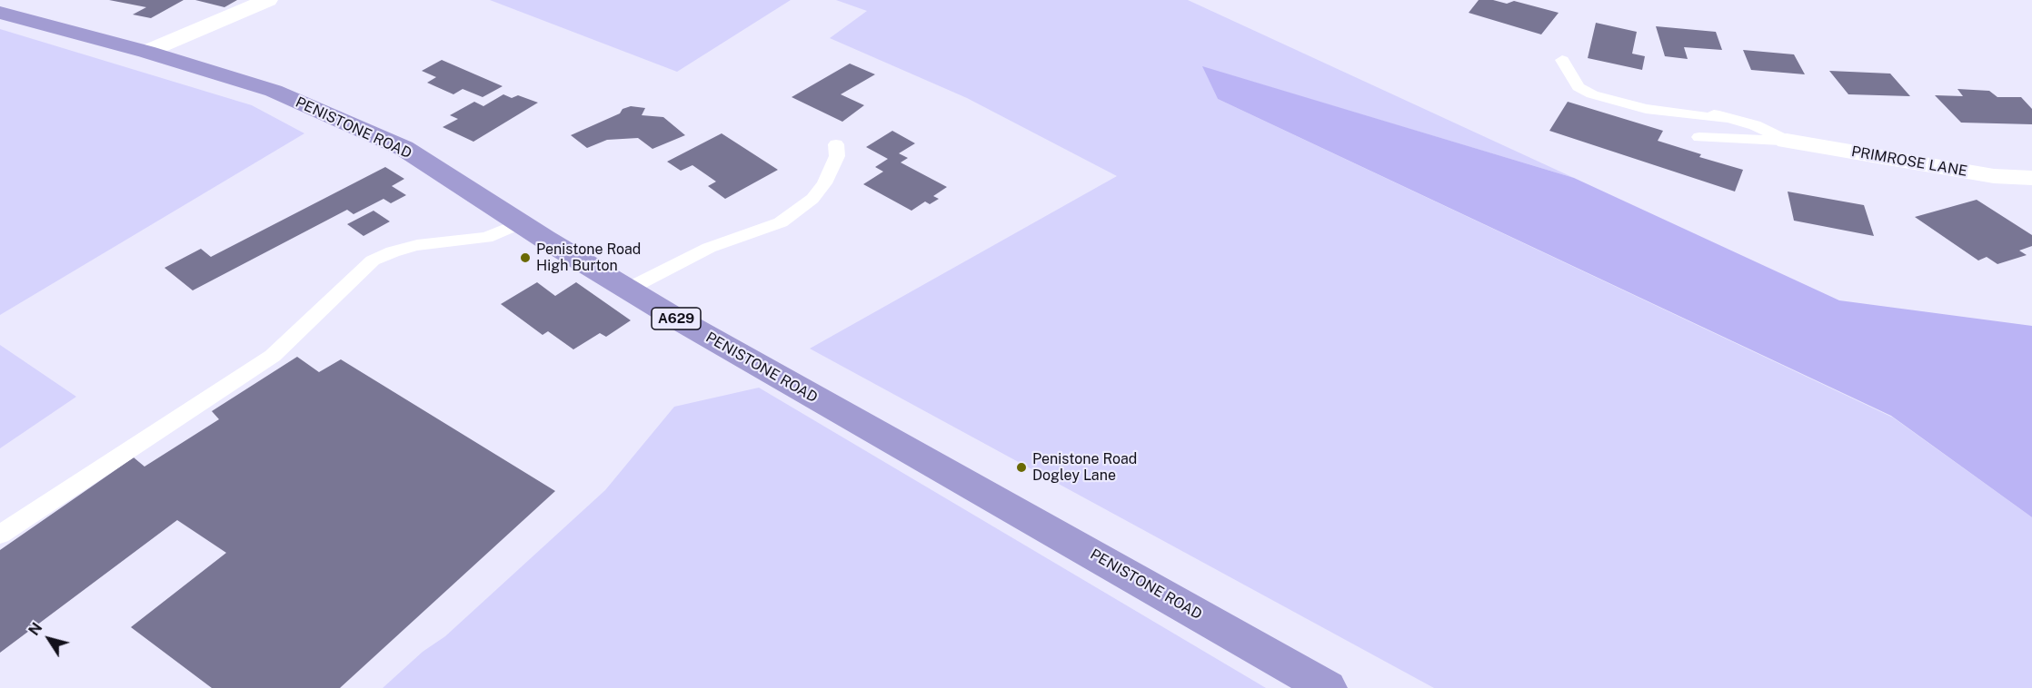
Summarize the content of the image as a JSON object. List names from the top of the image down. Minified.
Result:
{"streets":{"highway":["PENISTONE ROAD","A629"],"street":["PRIMROSE LANE"]},"places":["Penistone Road High Burton","Penistone Road Dogley Lane"],"north":"top left"}
